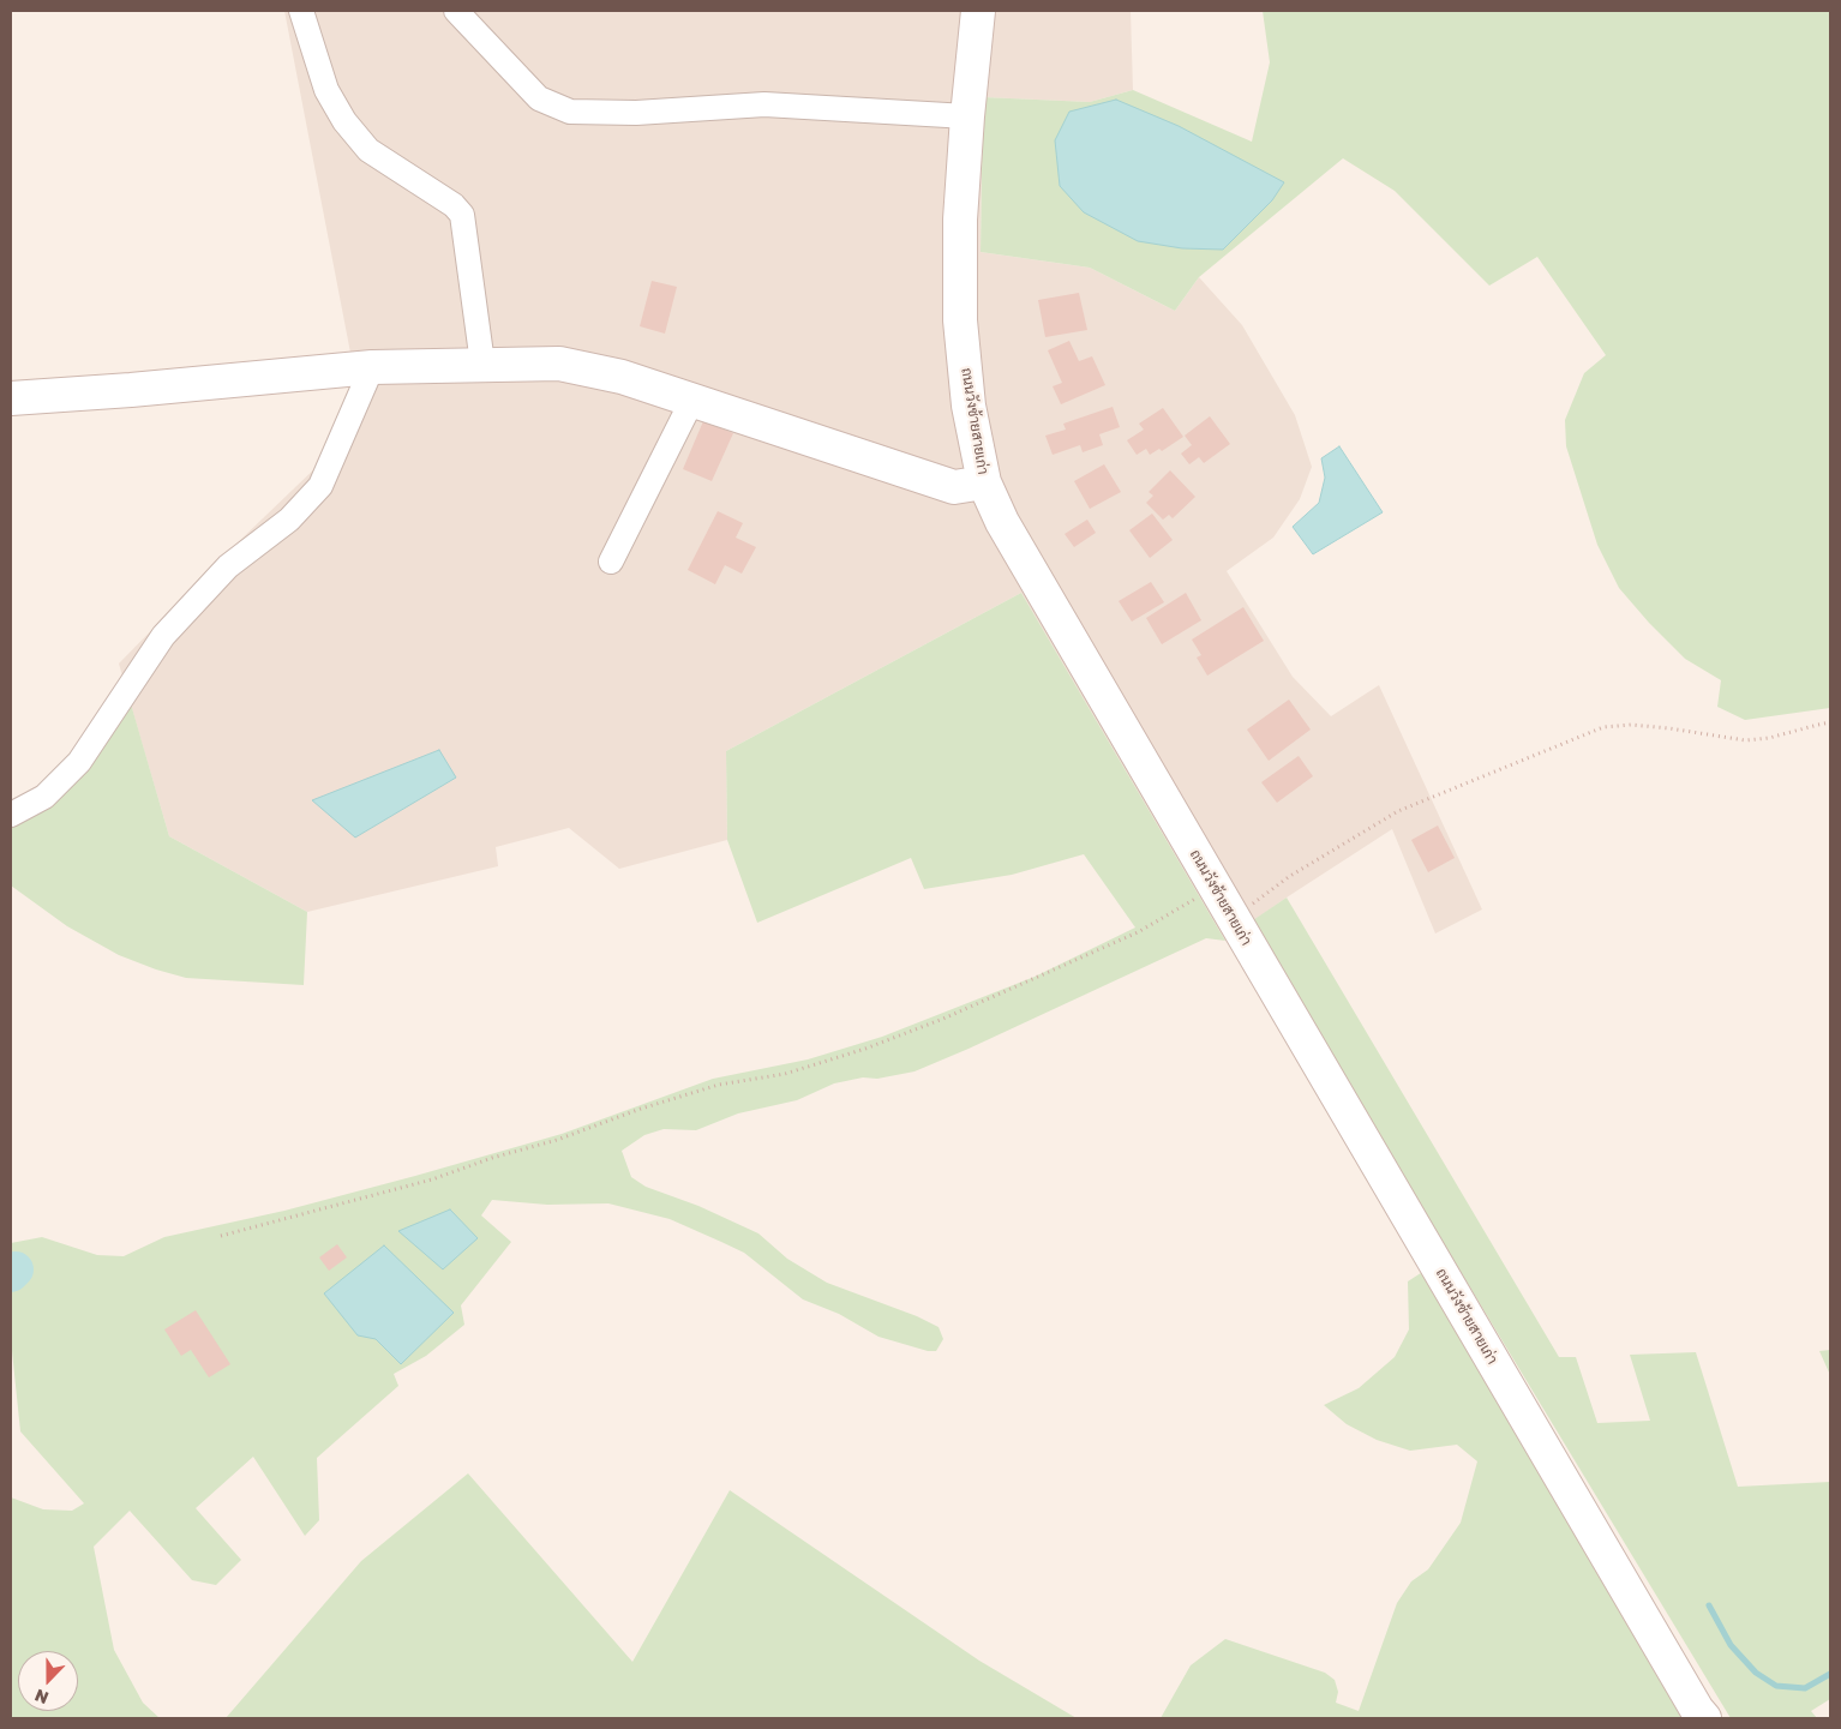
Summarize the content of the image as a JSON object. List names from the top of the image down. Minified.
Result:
{"streets":{"main road":["ถนนวังซ้ายสายเก่า"]},"north":"bottom"}
